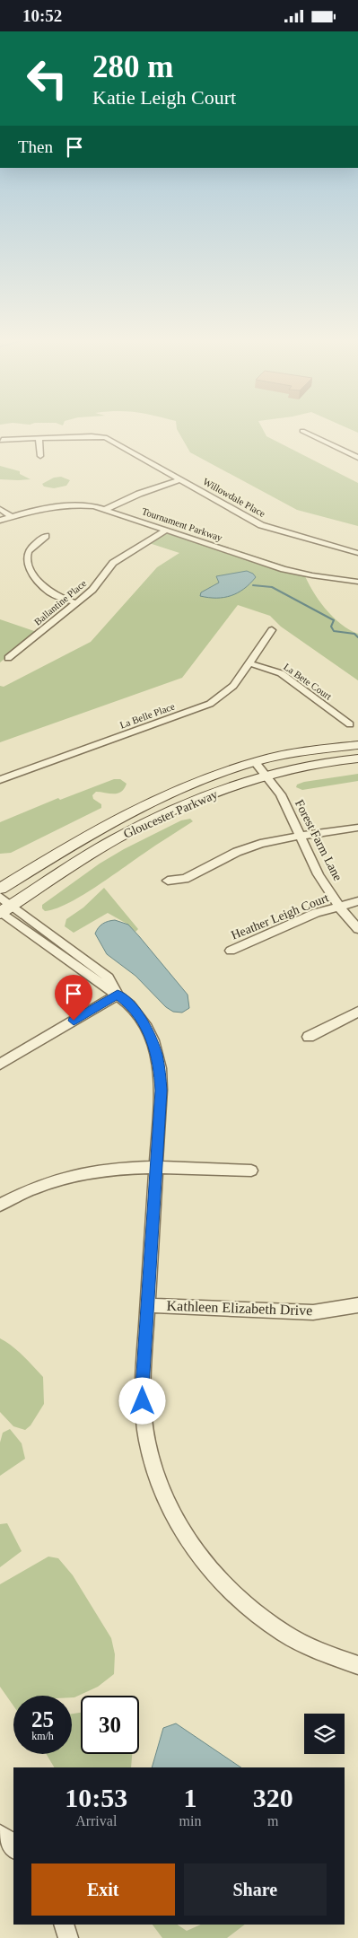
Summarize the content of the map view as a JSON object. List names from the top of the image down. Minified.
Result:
{"streets":{"main road":["Gloucester Parkway"],"street":["Willowdale Place","Tournament Parkway","Ballantine Place","La Bete Court","La Belle Place","Forest Farm Lane","Heather Leigh Court","Kathleen Elizabeth Drive"]},"crossings":[["Tournament Parkway","Ballantine Place"],["La Bete Court","La Belle Place"],["Gloucester Parkway","Forest Farm Lane"],["Forest Farm Lane","Heather Leigh Court"]],"page":{"status":"10:52","turn":["280 m","Katie Leigh Court"],"then":"Then","speed":"25 km/h","limit":"30","eta":["10:53","Arrival","1","min","320","m"],"buttons":["Exit","Share"]}}
